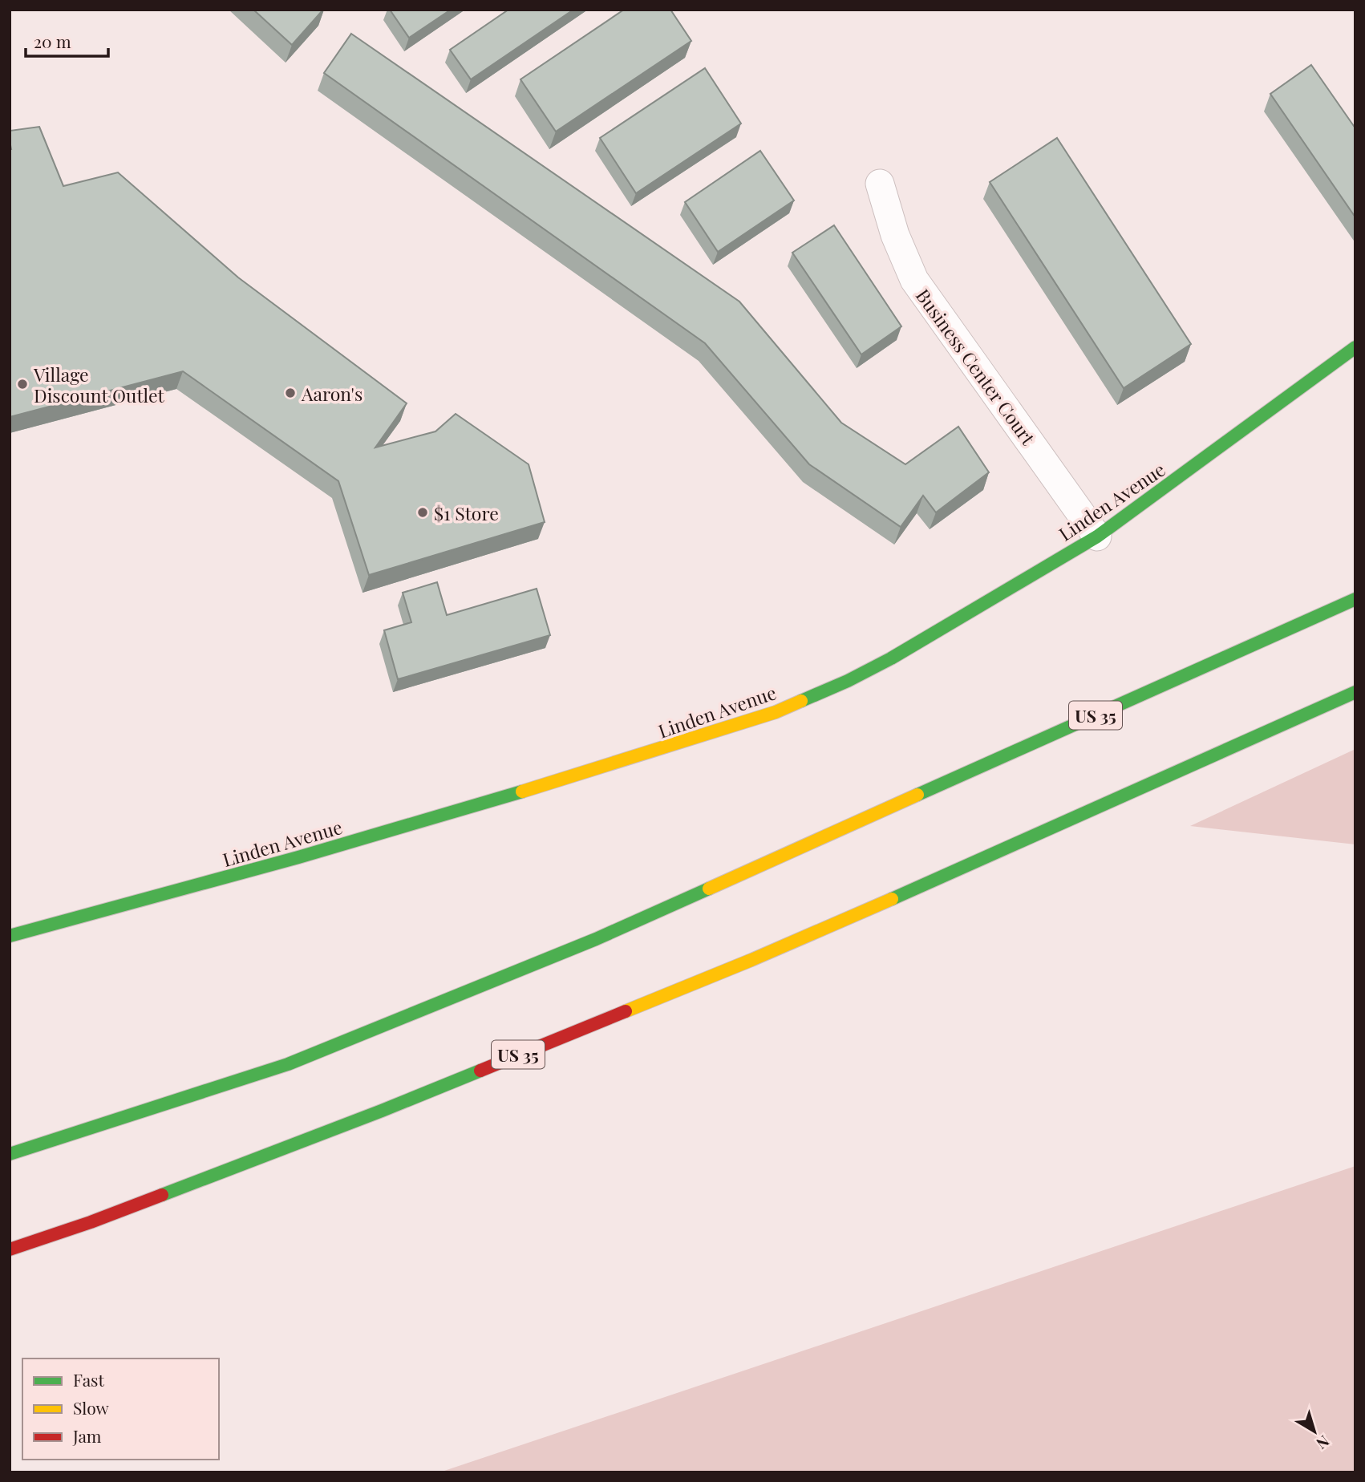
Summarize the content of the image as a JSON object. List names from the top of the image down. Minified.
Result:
{"streets":{"main road":["Linden Avenue","US 35"],"street":["Business Center Court"]},"crossings":[["Business Center Court","Linden Avenue"]],"places":["Village Discount Outlet","Aaron's","$1 Store"],"legend":["Fast","Slow","Jam"],"scale_bar":"20 m","north":"bottom right"}
